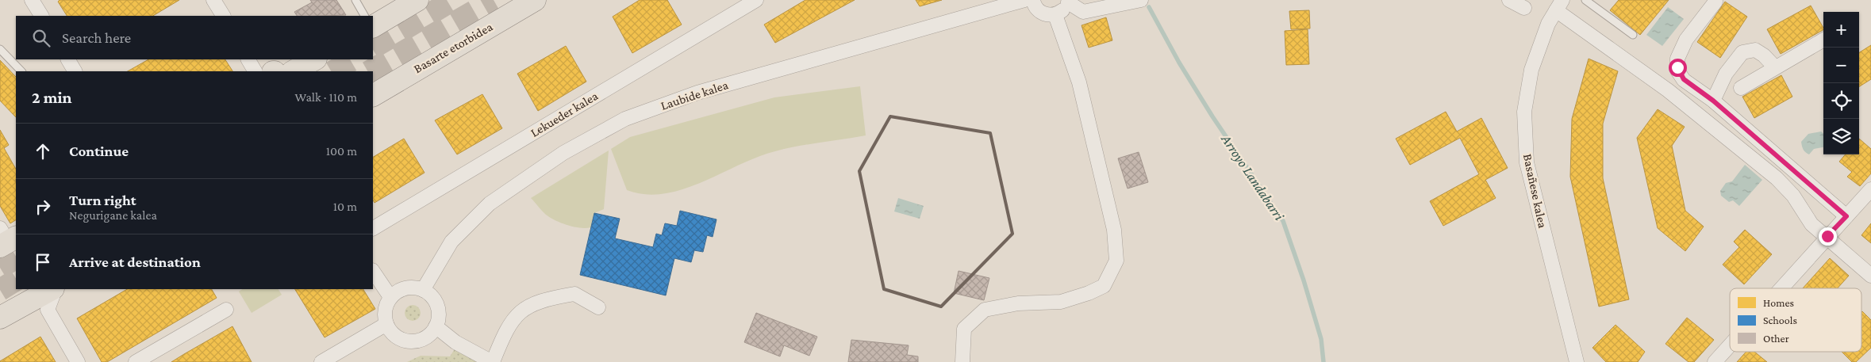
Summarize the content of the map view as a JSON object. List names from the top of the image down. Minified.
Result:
{"streets":{"main road":["Basarte etorbidea"],"street":["Laubide kalea","Lekueder kalea","Basañese kalea"]},"water":["Arroyo Landabarri"],"legend":["Homes","Schools","Other"],"page":{"map_buttons":["+","−"],"search":"Search here","heading":["2 min","Walk · 110 m"],"list":[["Continue","100 m"],["Turn right","Negurigane kalea","10 m"],"Arrive at destination"]}}
